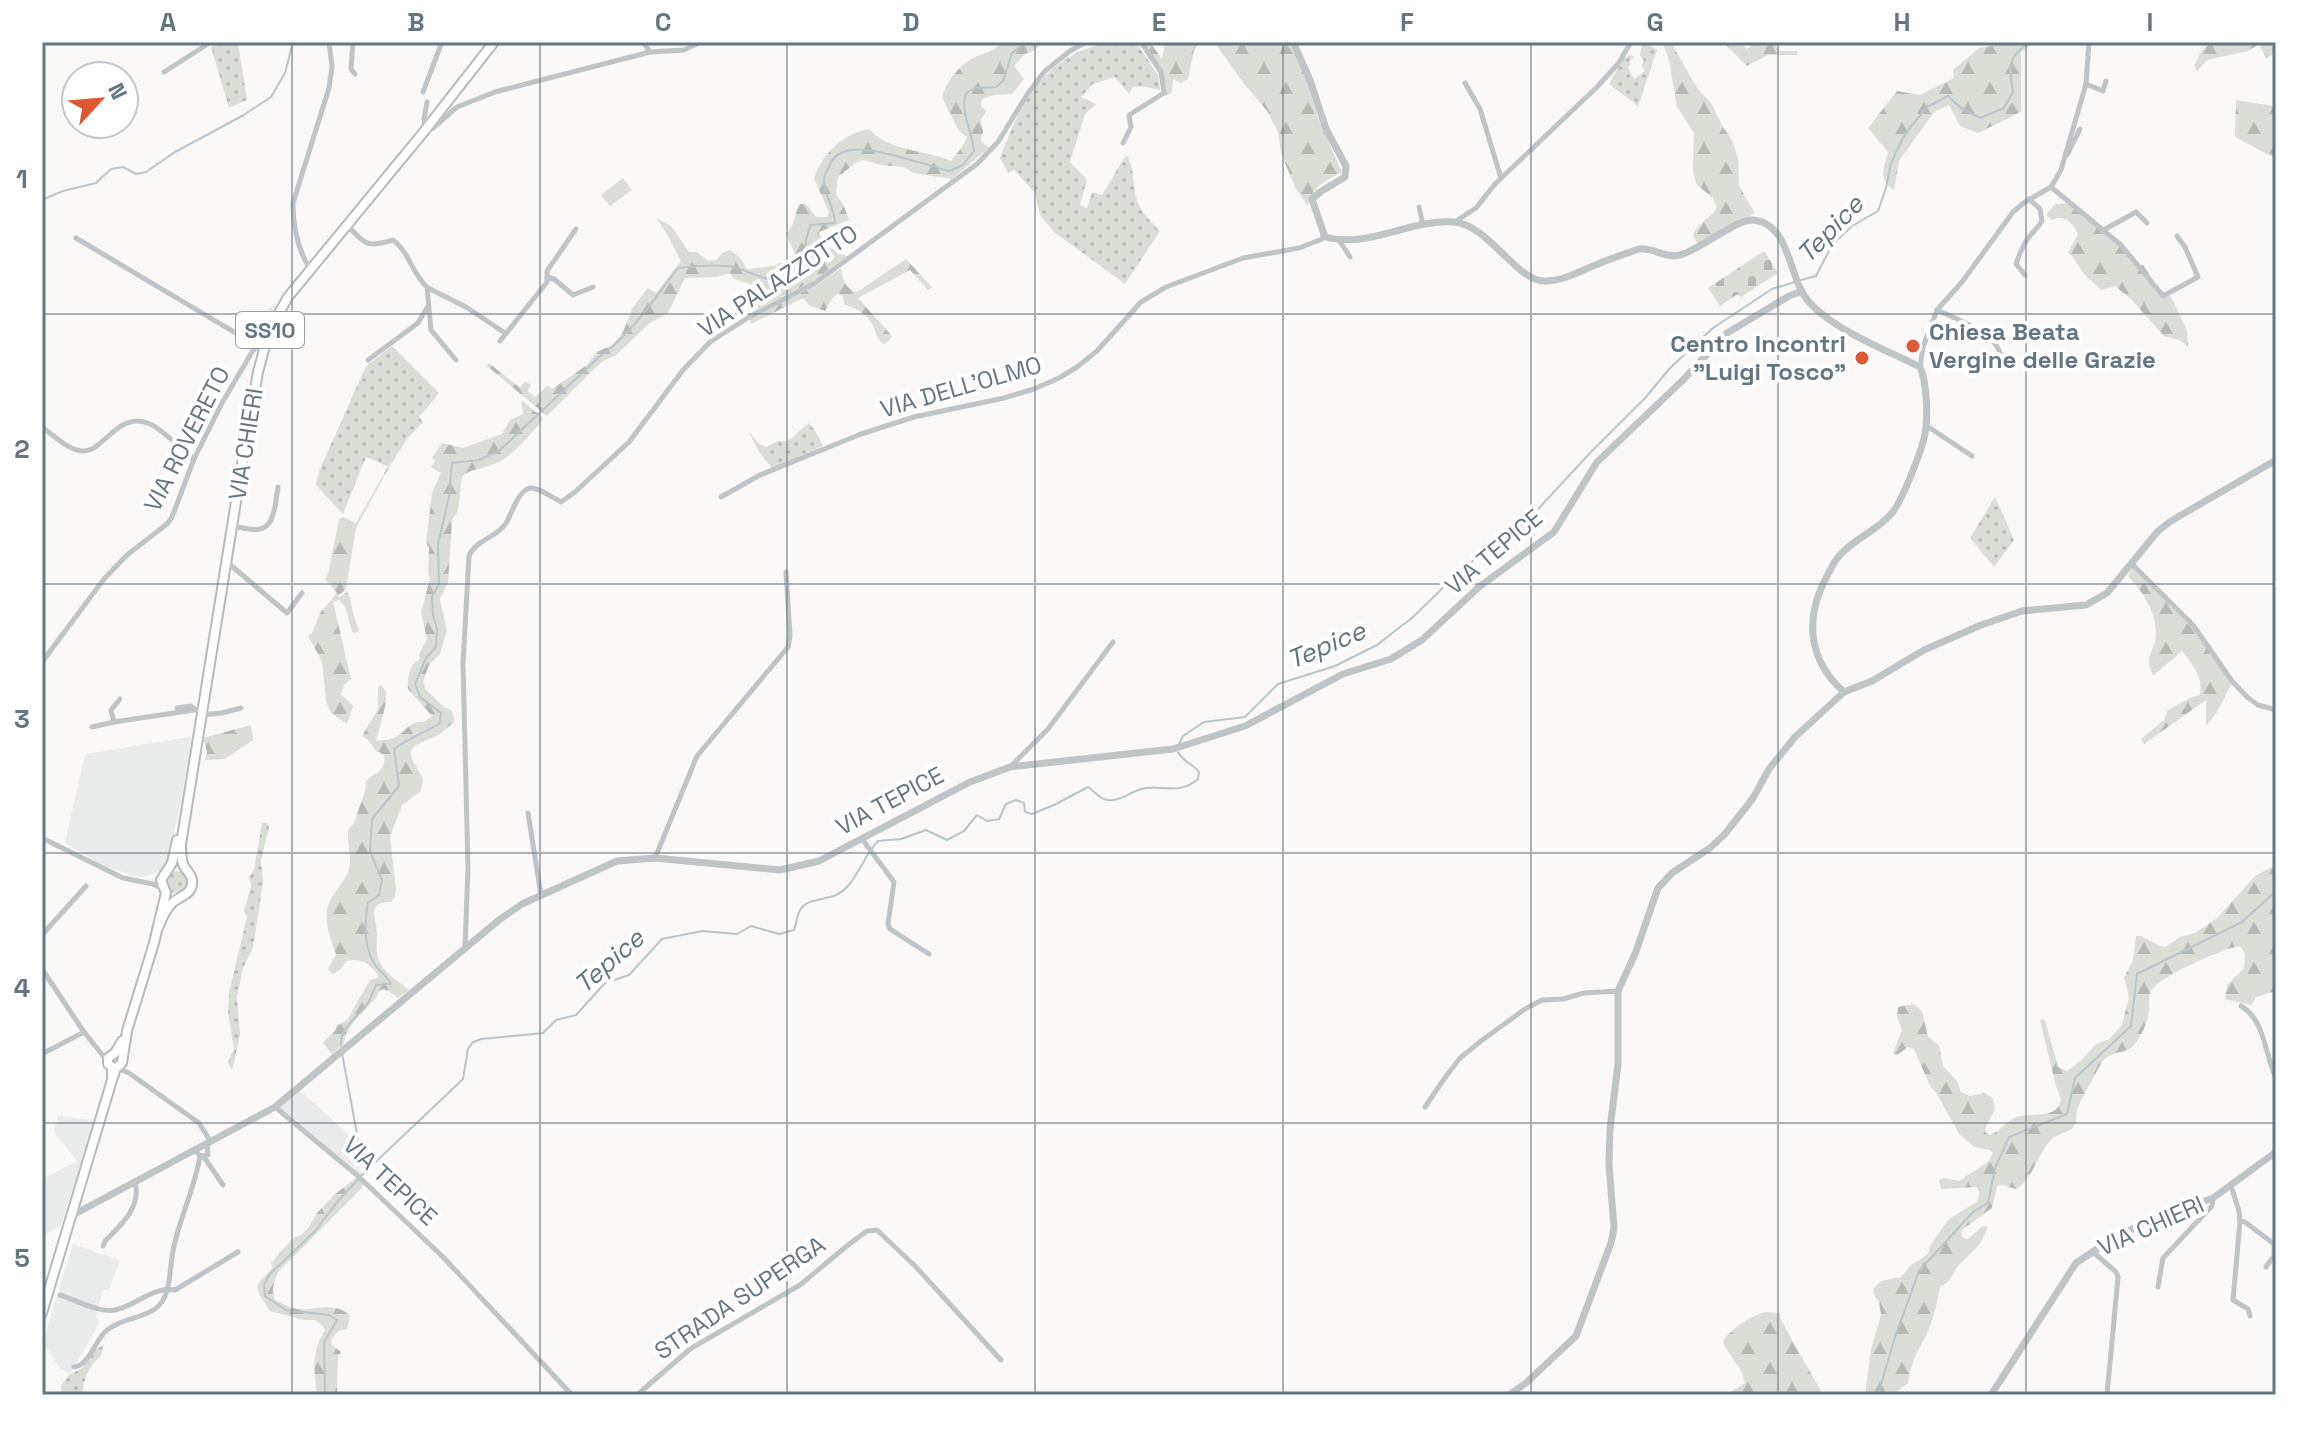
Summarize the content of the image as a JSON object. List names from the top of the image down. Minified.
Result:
{"streets":{"main road":["SS10","VIA CHIERI"],"street":["VIA PALAZZOTTO","VIA DELL'OLMO","VIA ROVERETO","VIA TEPICE","STRADA SUPERGA"]},"crossings":[["VIA PALAZZOTTO","VIA TEPICE"],["VIA ROVERETO","VIA CHIERI"]],"water":["Tepice"],"places":["Chiesa Beata Vergine delle Grazie","Centro Incontri \"Luigi Tosco\""],"north":"top right","grid":{"columns":["A","B","C","D","E","F","G","H","I"],"rows":["1","2","3","4","5"]}}
